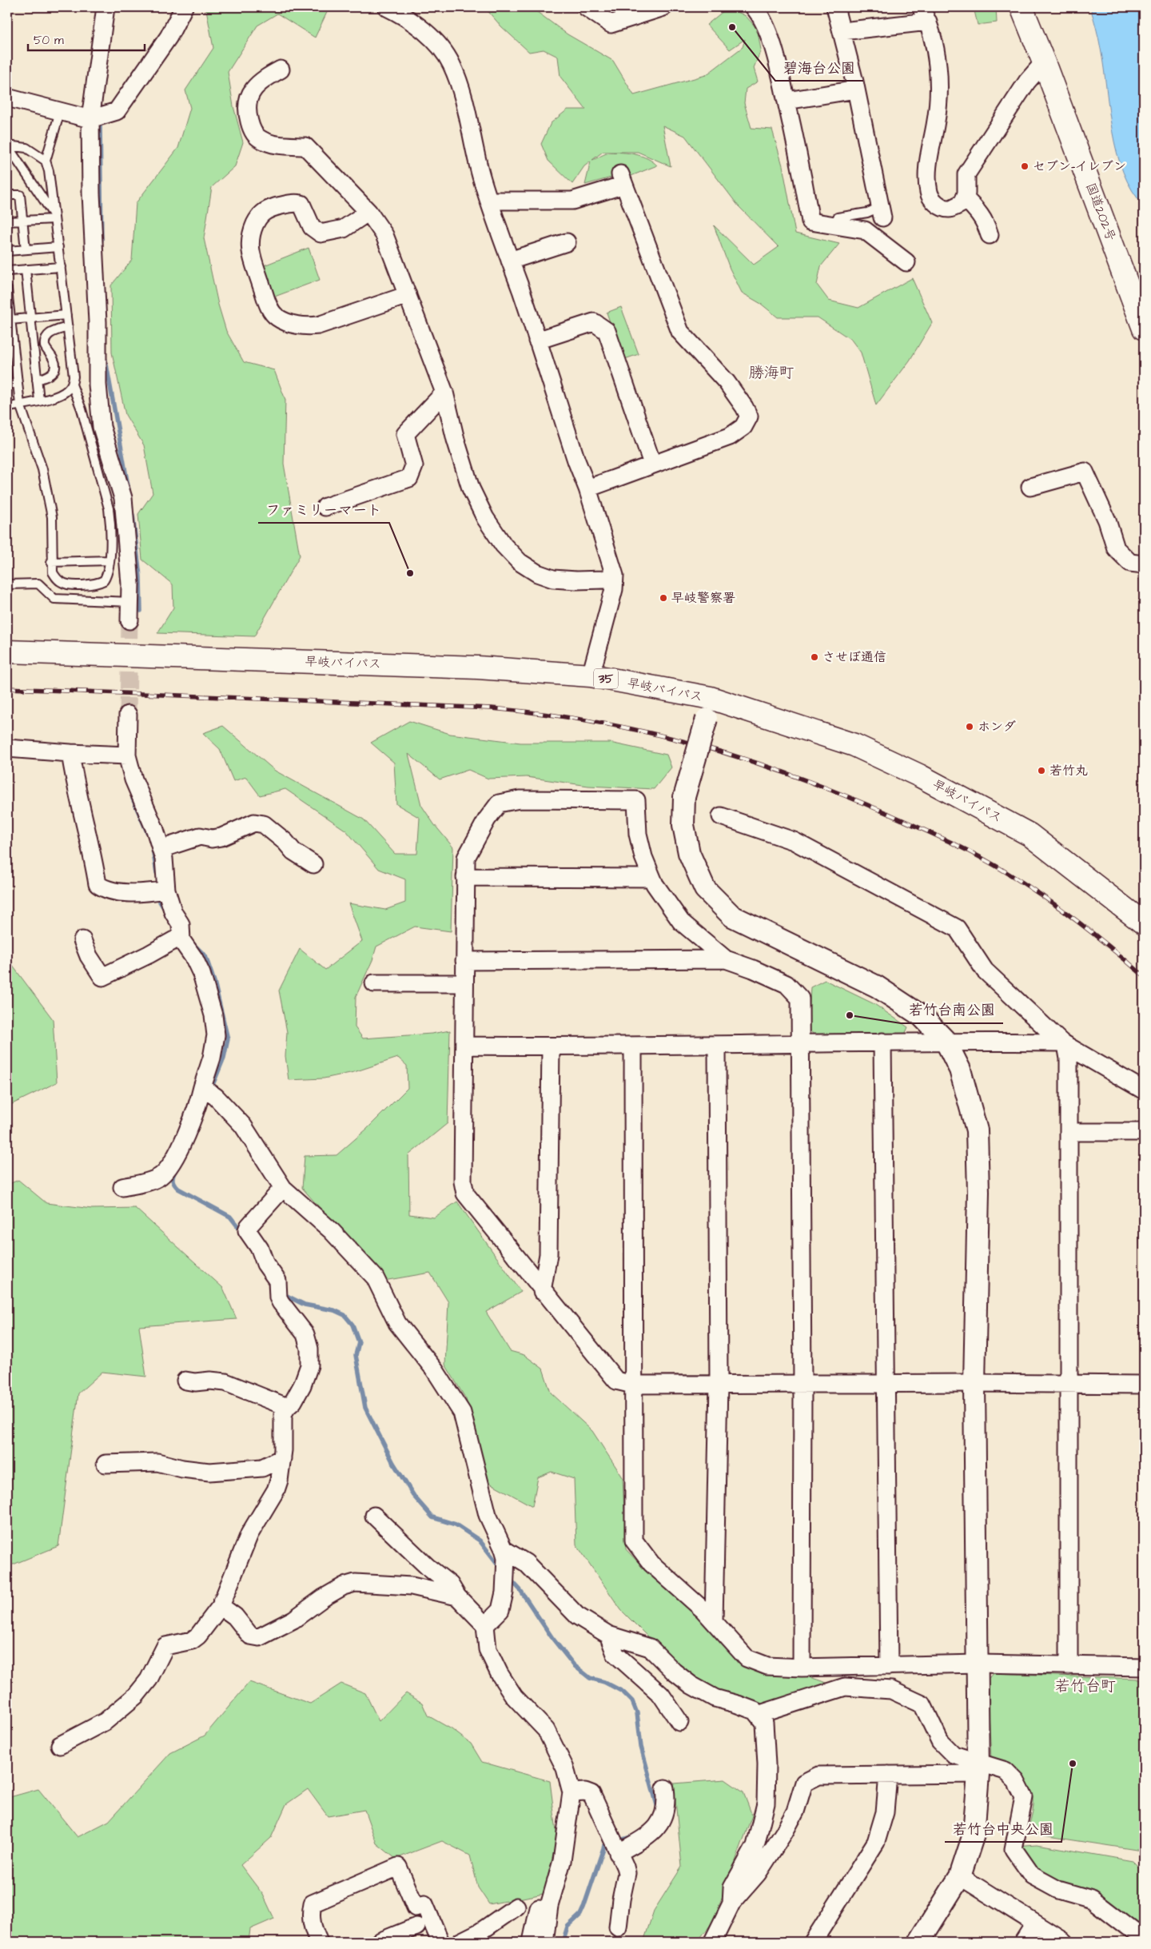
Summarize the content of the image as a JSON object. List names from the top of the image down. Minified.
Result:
{"streets":{"highway":["国道202号","早岐バイパス","35"]},"districts":["勝海町","若竹台町"],"places":["碧海台公園","セブン-イレブン","ファミリーマート","早岐警察署","させぼ通信","ホンダ","若竹丸","若竹台南公園","若竹台中央公園"],"scale_bar":"50 m"}
